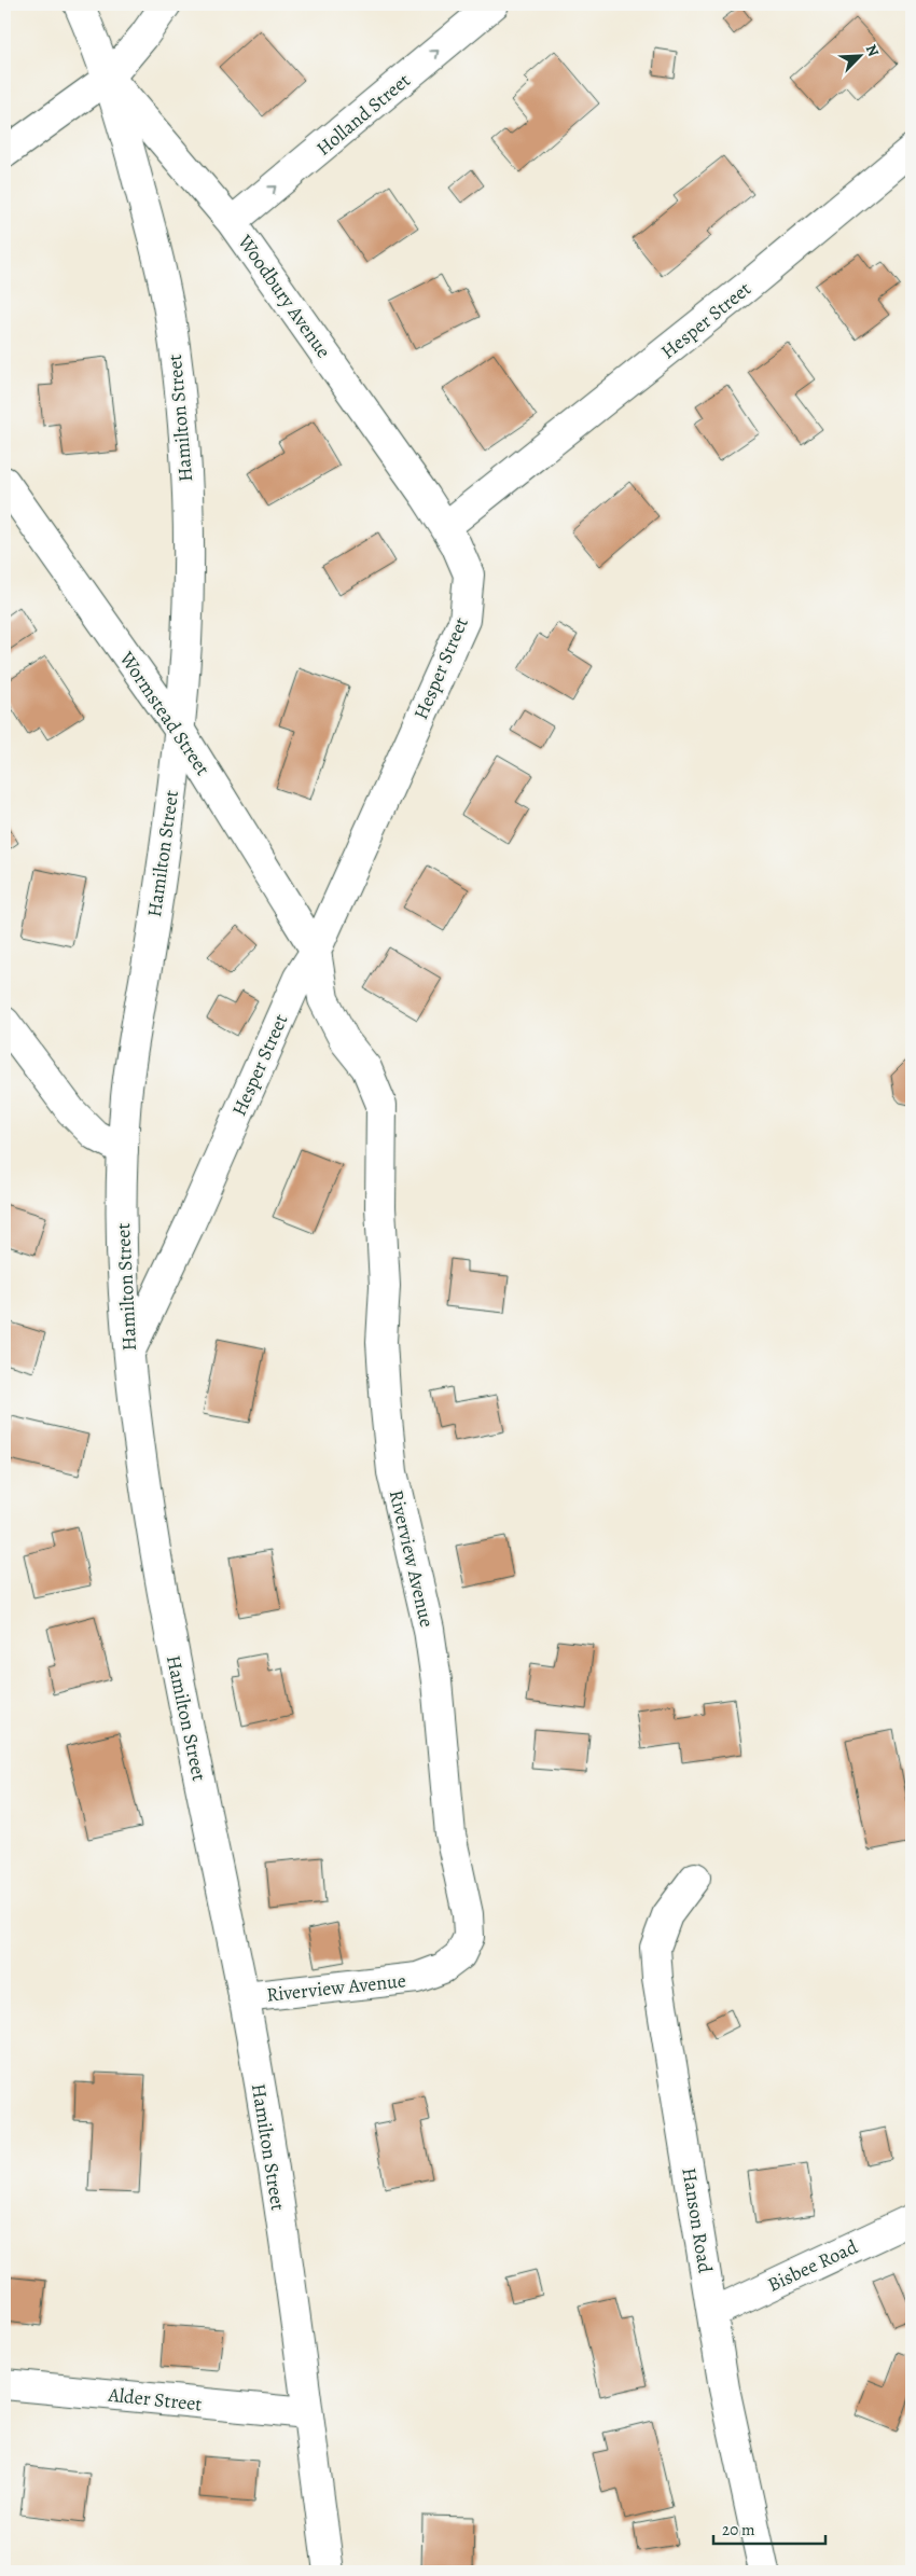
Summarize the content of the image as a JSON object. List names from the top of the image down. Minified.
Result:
{"streets":{"street":["Holland Street","Woodbury Avenue","Hesper Street","Hamilton Street","Wormstead Street","Riverview Avenue","Hanson Road","Bisbee Road","Alder Street"]},"crossings":[["Holland Street","Woodbury Avenue"],["Woodbury Avenue","Hesper Street"],["Woodbury Avenue","Hamilton Street"],["Hesper Street","Hamilton Street"],["Hesper Street","Wormstead Street"],["Hesper Street","Riverview Avenue"],["Hamilton Street","Wormstead Street"],["Hamilton Street","Riverview Avenue"],["Hamilton Street","Alder Street"],["Wormstead Street","Riverview Avenue"],["Hanson Road","Bisbee Road"]],"one_way":["Holland Street"],"scale_bar":"20 m","north":"top right"}
